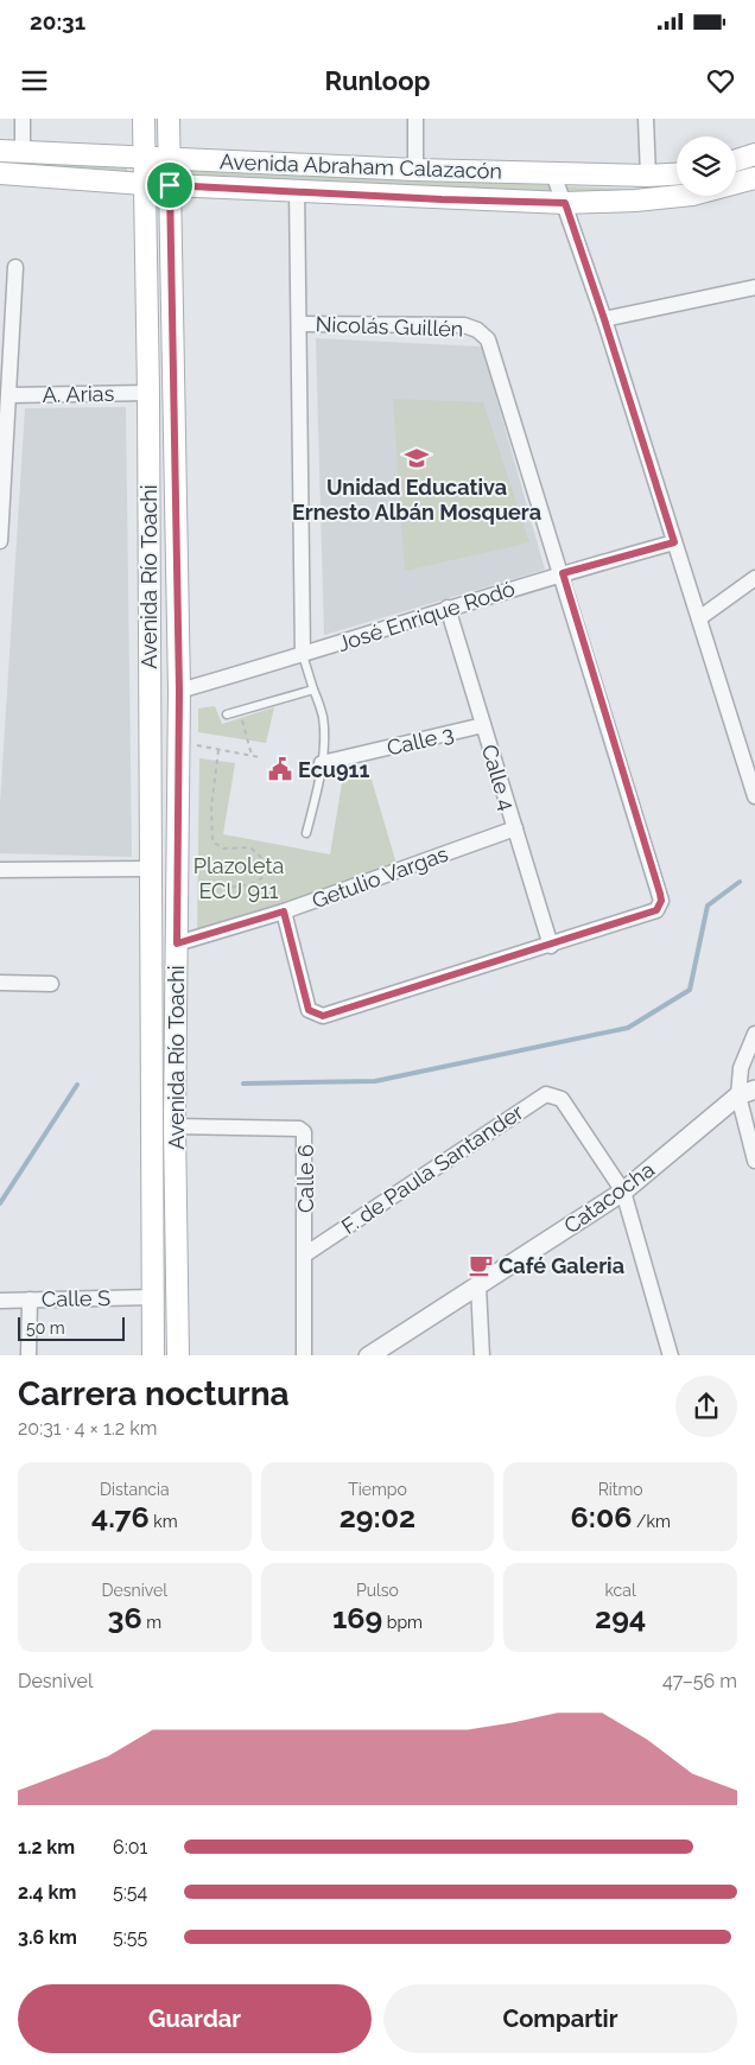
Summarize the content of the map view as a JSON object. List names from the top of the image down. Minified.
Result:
{"streets":{"main road":["Avenida Abraham Calazacón","Avenida Río Toachi"],"street":["Nicolás Guillén","A. Arias","José Enrique Rodó","Calle 3","Calle 4","Getulio Vargas","F. de Paula Santander","Calle 6","Catacocha","Calle S"]},"crossings":[["Avenida Abraham Calazacón","Avenida Río Toachi"],["Nicolás Guillén","José Enrique Rodó"],["Nicolás Guillén","Calle 4"],["Nicolás Guillén","Getulio Vargas"],["A. Arias","Avenida Río Toachi"],["Avenida Río Toachi","José Enrique Rodó"],["Avenida Río Toachi","Getulio Vargas"],["Avenida Río Toachi","Calle 6"],["Avenida Río Toachi","Calle S"],["José Enrique Rodó","Calle 4"],["Calle 3","Calle 4"],["Calle 4","Getulio Vargas"],["F. de Paula Santander","Calle 6"],["F. de Paula Santander","Catacocha"]],"parks":["Plazoleta ECU 911"],"places":{"school or university":["Unidad Educativa Ernesto Albán Mosquera"],"public building":["Ecu911"],"cafe":["Café Galeria"]},"scale_bar":"50 m","page":{"status":"20:31","header":"Runloop","scale":"50 m","heading":["Carrera nocturna","20:31 · 4 × 1.2 km"],"stats":[["Distancia","4.76 km"],["Tiempo","29:02"],["Ritmo","6:06 /km"],["Desnivel","36 m"],["Pulso","169 bpm"],["kcal","294"]],"chart":["Desnivel","47–56 m"],"list":[{"name":"1.2 km","note":"6:01"},{"name":"2.4 km","note":"5:54"},{"name":"3.6 km","note":"5:55"}],"buttons":["Guardar","Compartir"]}}
